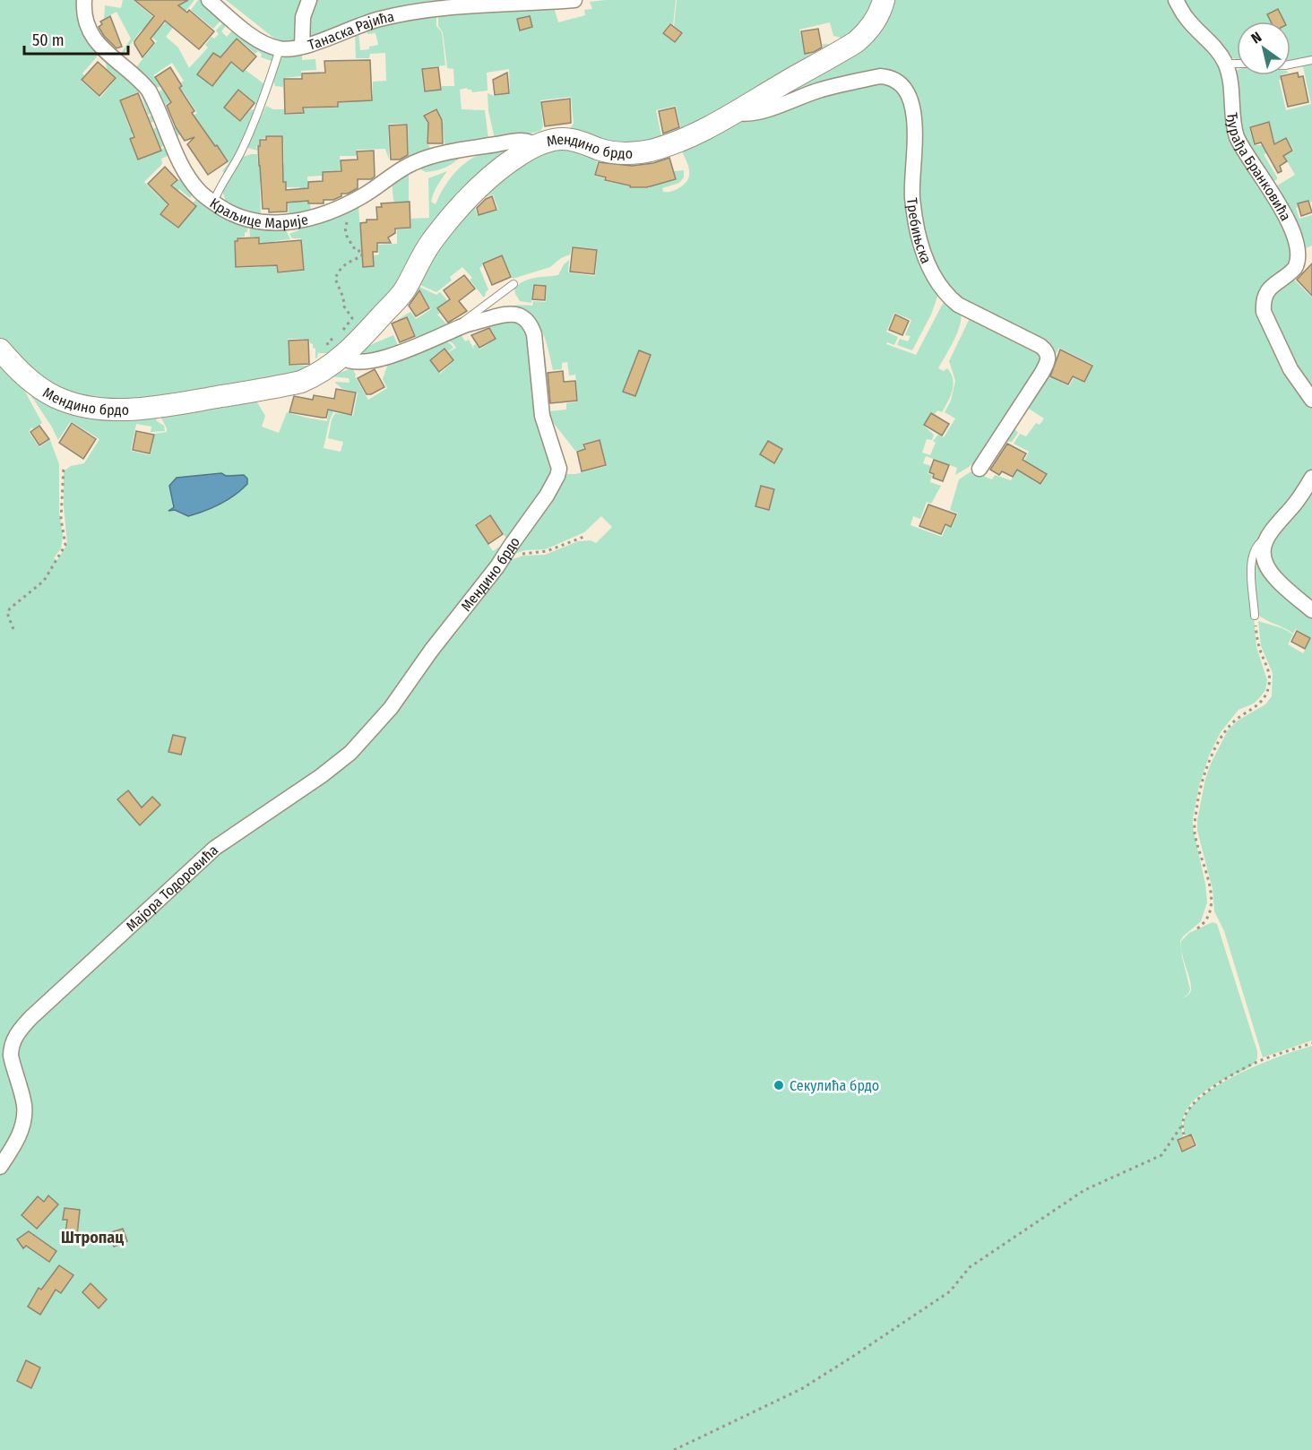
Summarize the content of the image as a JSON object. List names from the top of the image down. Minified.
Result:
{"streets":{"street":["Танаска Рајића","Мендино брдо","Ђурађа Бранковића","Краљице Марије","Требињска","Мајора Тодоровића"]},"crossings":[["Мендино брдо","Краљице Марије"],["Мендино брдо","Требињска"],["Мендино брдо","Мајора Тодоровића"]],"districts":["Штропац"],"places":["Секулића брдо"],"scale_bar":"50 m","north":"top left"}
